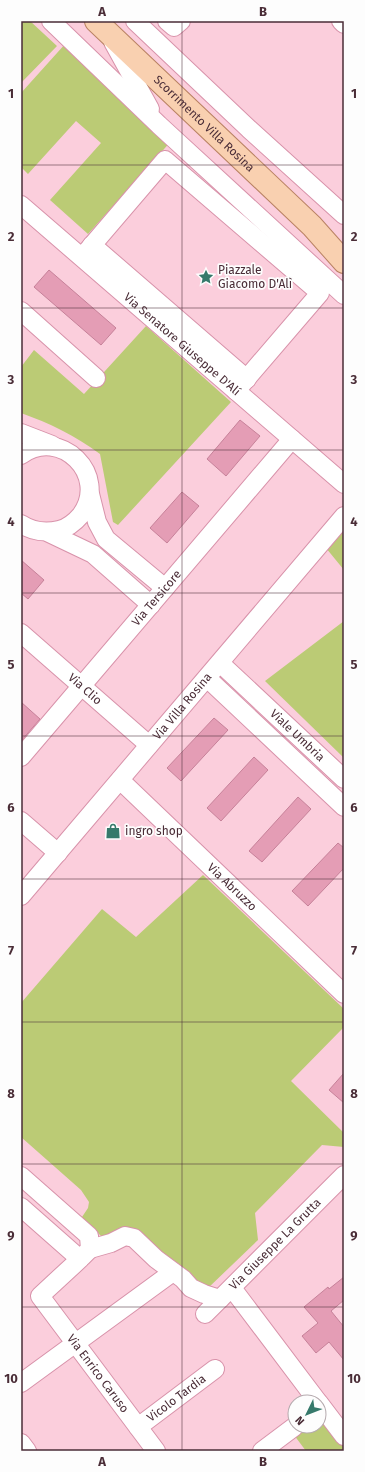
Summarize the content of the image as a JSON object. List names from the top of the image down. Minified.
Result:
{"streets":{"main road":["Scorrimento Villa Rosina"],"street":["Via Senatore Giuseppe D'Alí","Via Tersicore","Via Clio","Via Villa Rosina","Viale Umbria","Via Abruzzo","Via Giuseppe La Grutta","Via Enrico Caruso","Vicolo Tardia"]},"crossings":[["Via Senatore Giuseppe D'Alí","Via Tersicore"],["Via Tersicore","Via Clio"],["Via Clio","Via Villa Rosina"],["Via Villa Rosina","Viale Umbria"],["Via Villa Rosina","Via Abruzzo"],["Via Enrico Caruso","Vicolo Tardia"]],"places":{"place":["Piazzale Giacomo D'Alì"],"shop":["ingro shop"]},"north":"bottom left","grid":{"columns":["A","B"],"rows":["1","2","3","4","5","6","7","8","9","10"]}}
